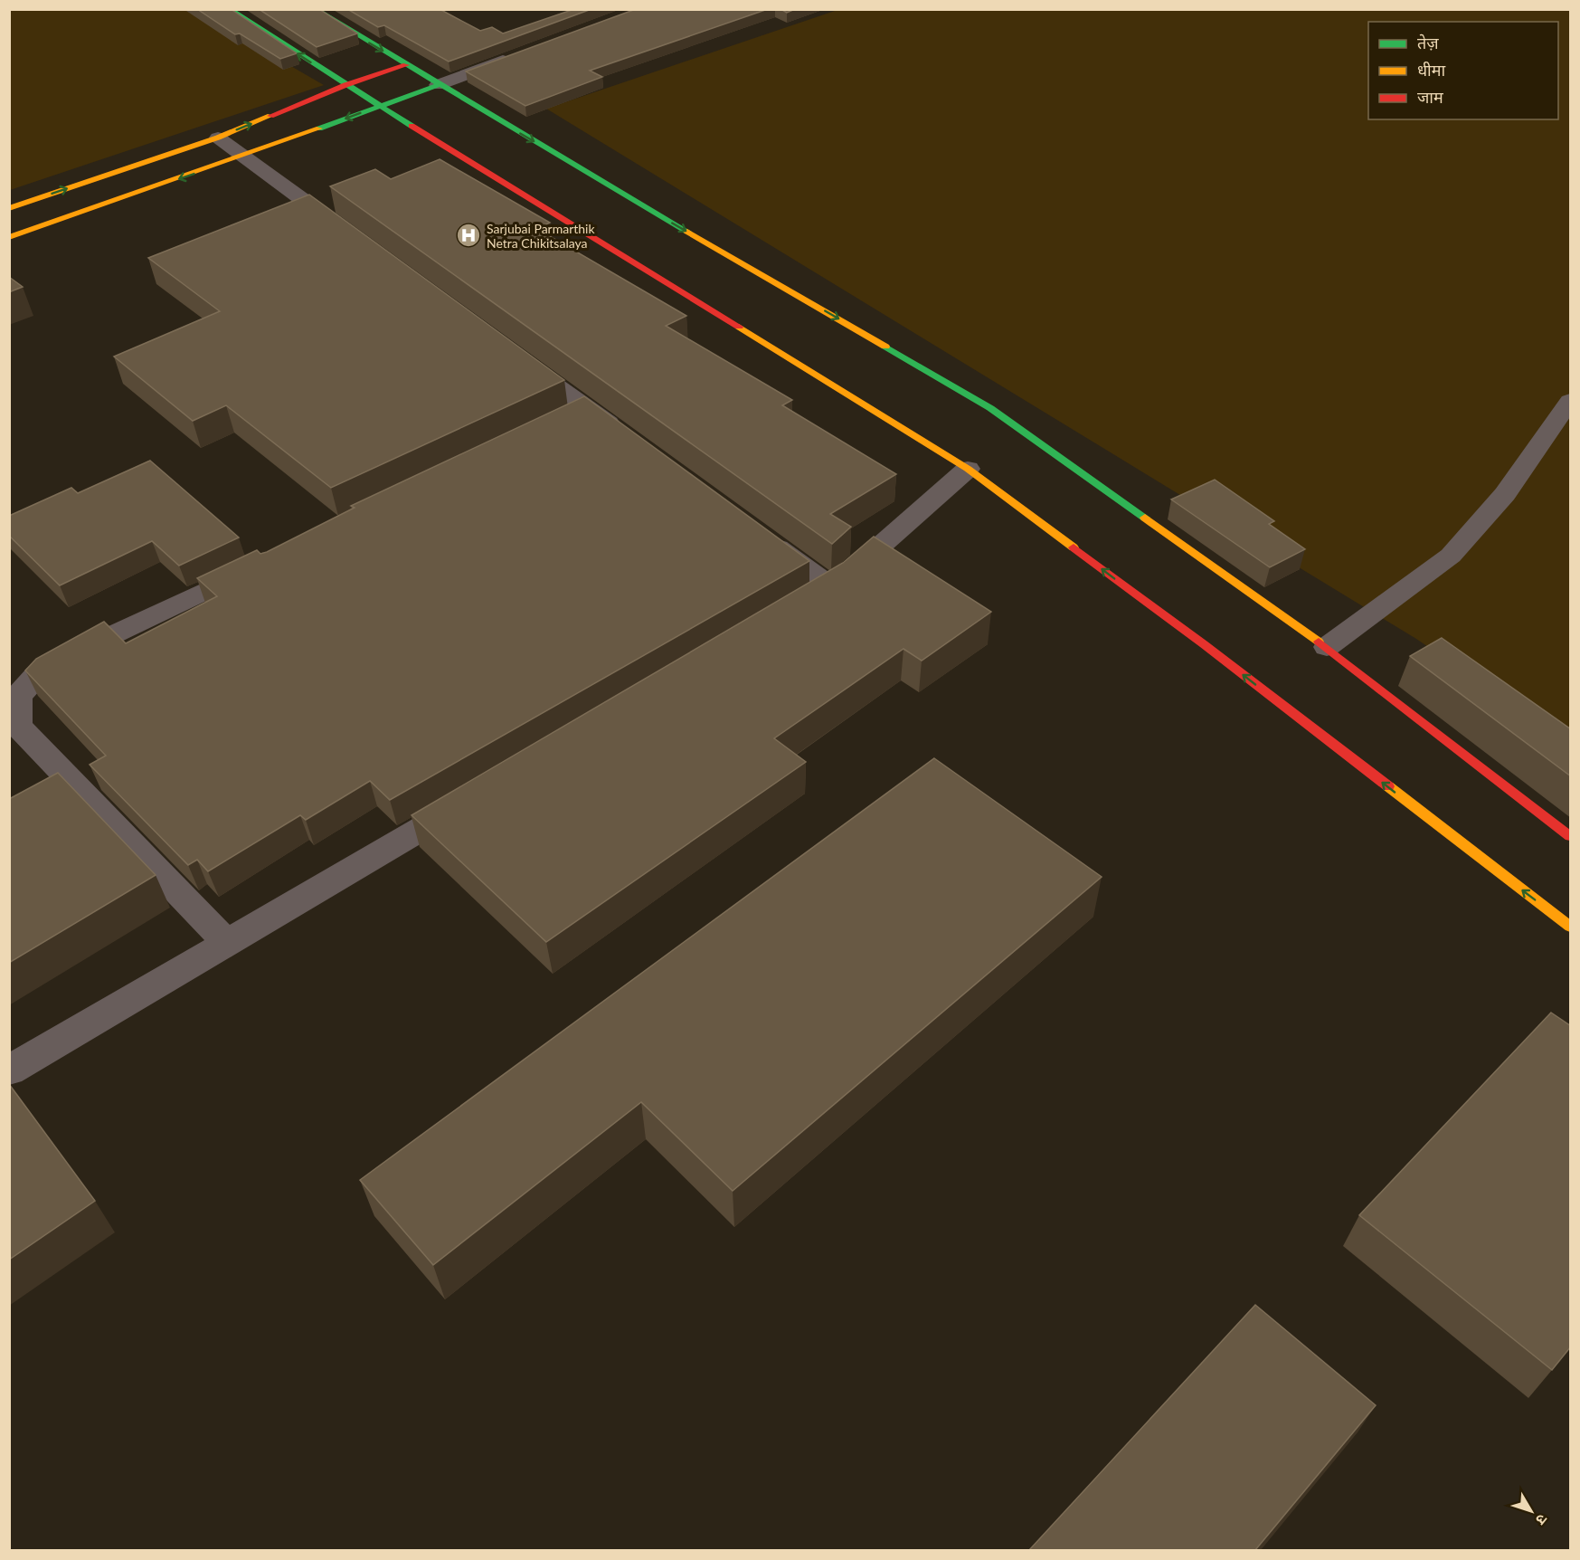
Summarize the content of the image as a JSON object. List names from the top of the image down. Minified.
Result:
{"places":{"hospital":["Sarjubai Parmarthik Netra Chikitsalaya"]},"legend":["तेज़","धीमा","जाम"],"north":"bottom right"}
